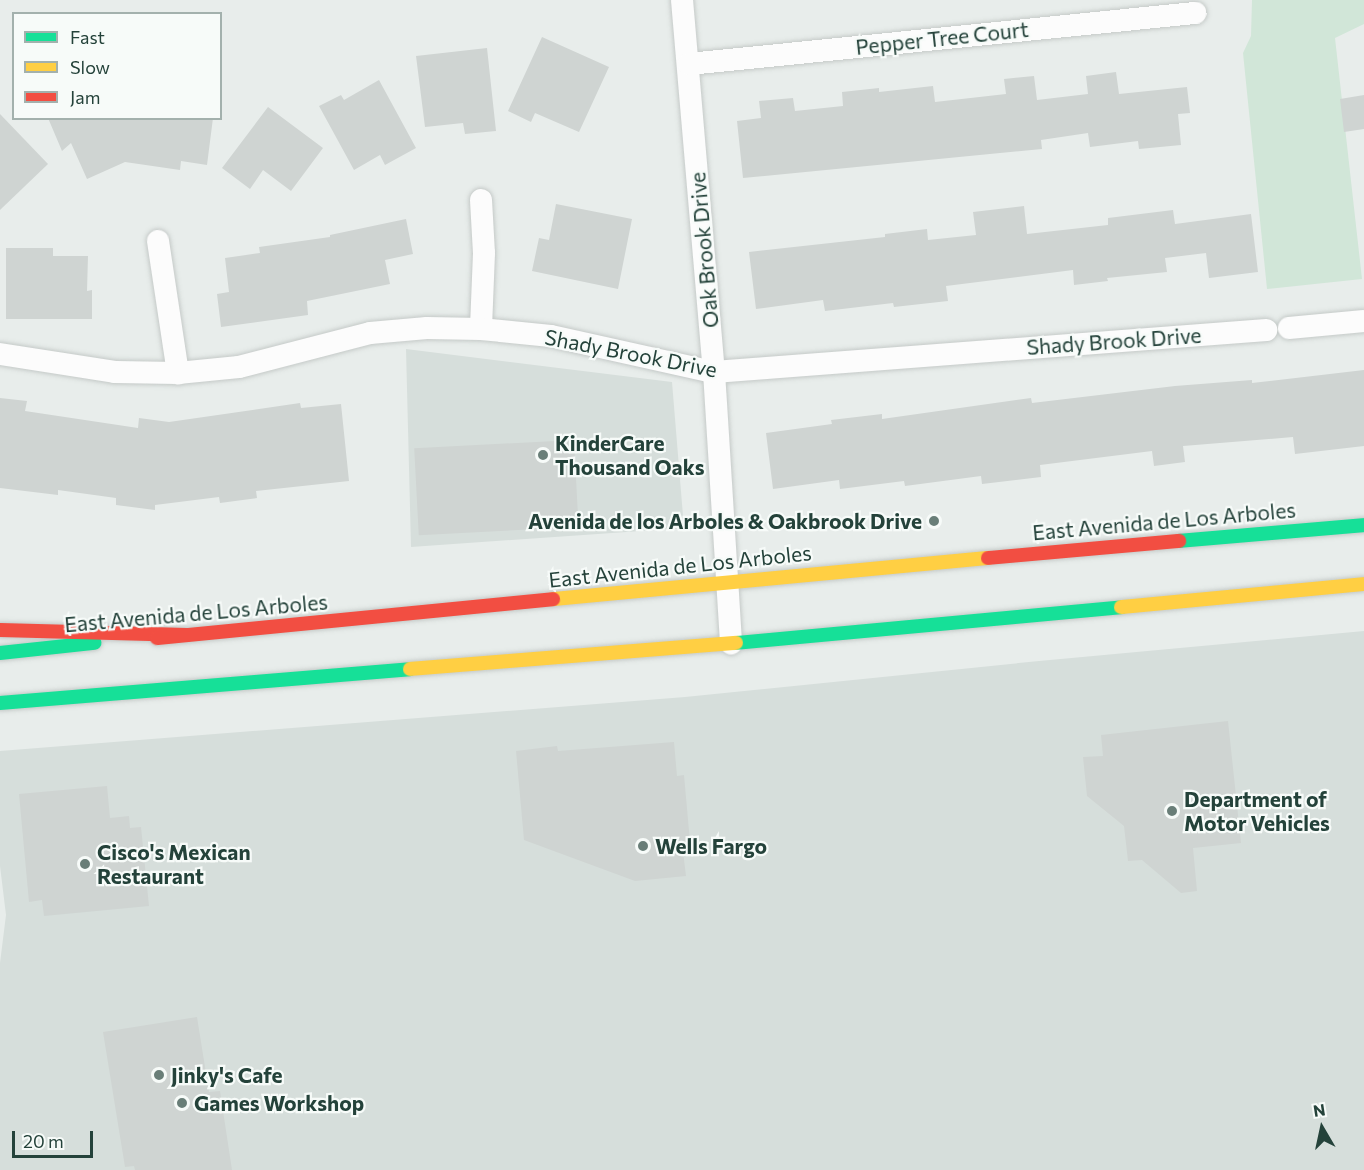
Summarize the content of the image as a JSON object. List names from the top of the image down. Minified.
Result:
{"streets":{"main road":["East Avenida de Los Arboles"],"street":["Pepper Tree Court","Oak Brook Drive","Shady Brook Drive"]},"crossings":[["Pepper Tree Court","Oak Brook Drive"],["Oak Brook Drive","Shady Brook Drive"],["Oak Brook Drive","East Avenida de Los Arboles"]],"places":["KinderCare Thousand Oaks","Avenida de los Arboles & Oakbrook Drive","Department of Motor Vehicles","Wells Fargo","Cisco's Mexican Restaurant","Jinky's Cafe","Games Workshop"],"legend":["Fast","Slow","Jam"],"scale_bar":"20 m","north":"top"}
